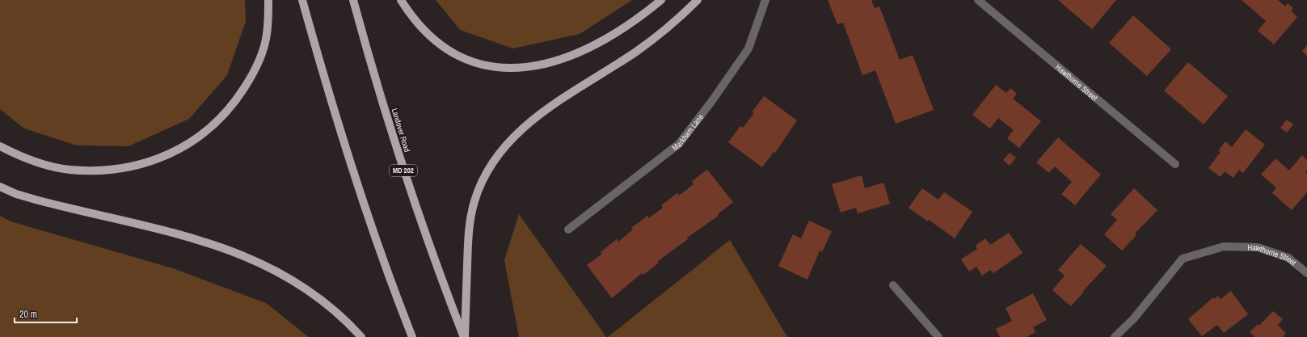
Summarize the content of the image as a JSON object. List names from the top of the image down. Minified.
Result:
{"streets":{"main road":["Landover Road","MD 202"],"street":["Hawthorne Street","Markham Lane"]},"scale_bar":"20 m"}
